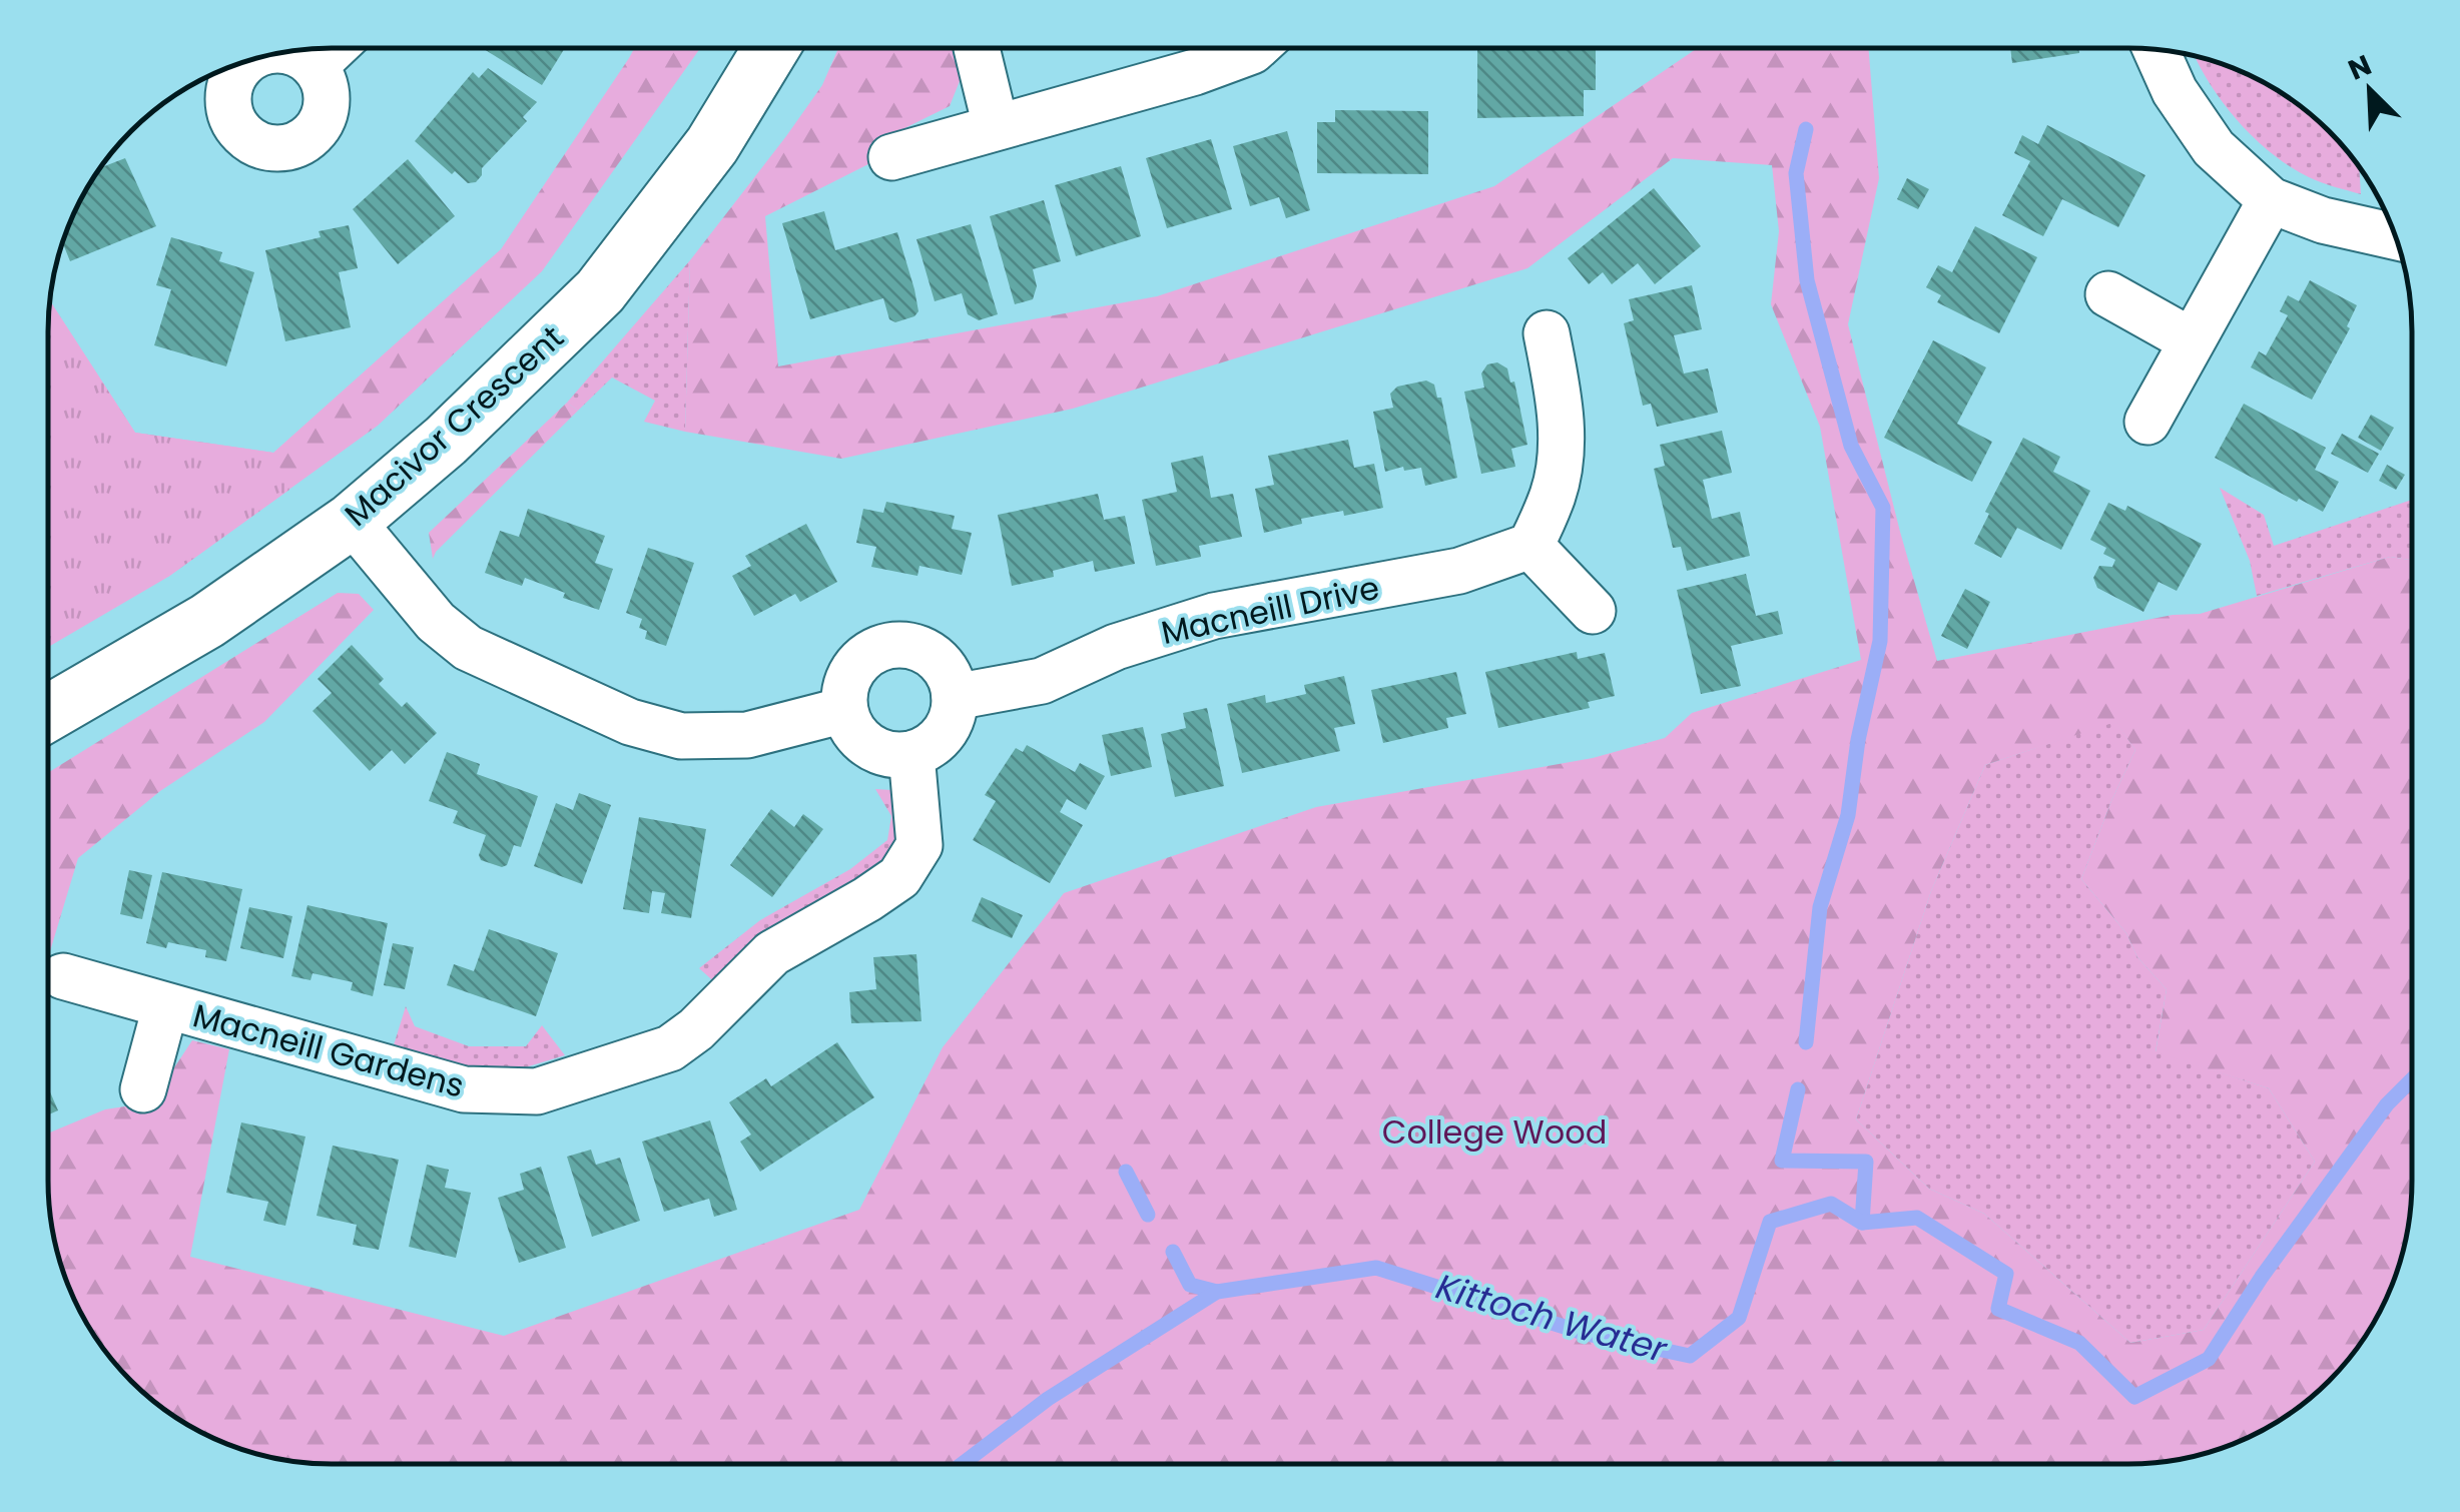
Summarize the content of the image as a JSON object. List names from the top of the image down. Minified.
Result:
{"streets":{"street":["Macivor Crescent","Macneill Drive","Macneill Gardens"]},"crossings":[["Macneill Drive","Macneill Gardens"]],"water":["Kittoch Water"],"parks":["College Wood"],"north":"top left"}
